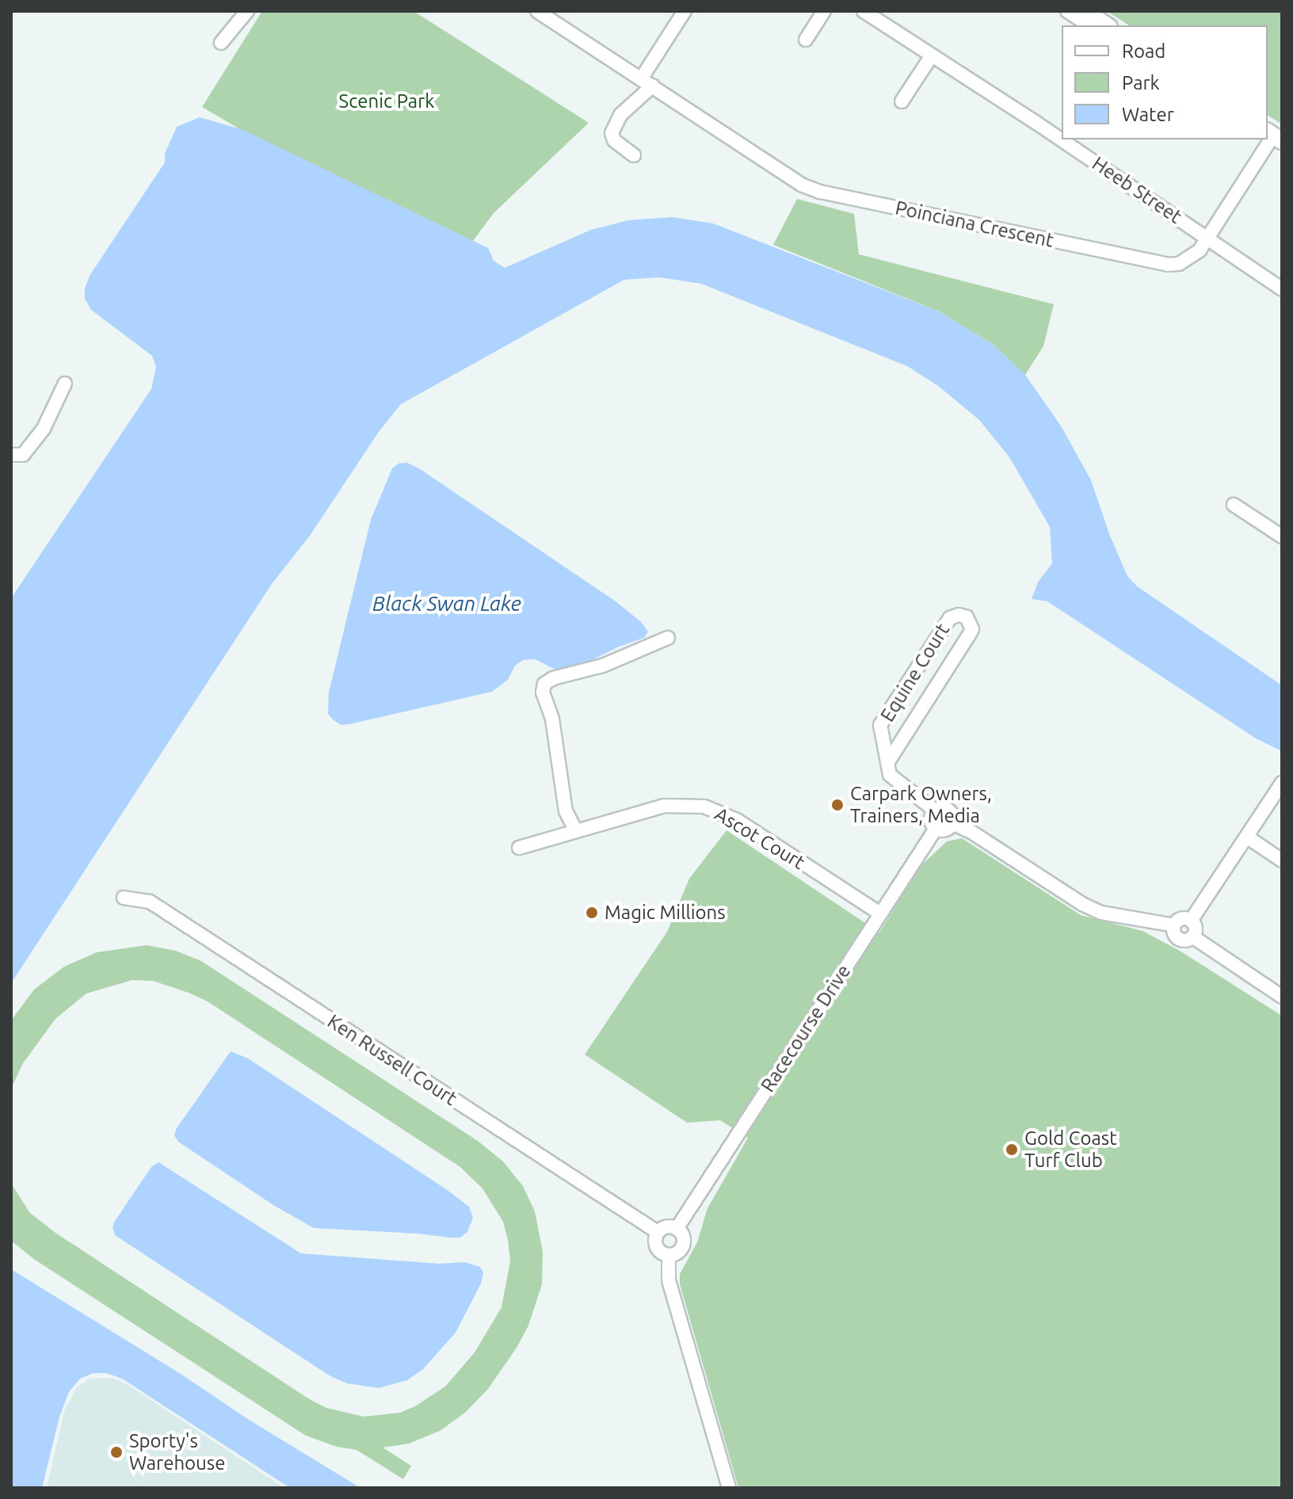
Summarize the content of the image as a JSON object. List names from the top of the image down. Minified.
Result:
{"streets":{"street":["Heeb Street","Poinciana Crescent","Equine Court","Ascot Court","Racecourse Drive","Ken Russell Court"]},"crossings":[["Heeb Street","Poinciana Crescent"],["Equine Court","Racecourse Drive"],["Ascot Court","Racecourse Drive"],["Racecourse Drive","Ken Russell Court"]],"water":["Black Swan Lake"],"parks":["Scenic Park"],"places":["Carpark Owners, Trainers, Media","Magic Millions","Gold Coast Turf Club","Sporty's Warehouse"],"legend":["Road","Park","Water"]}
